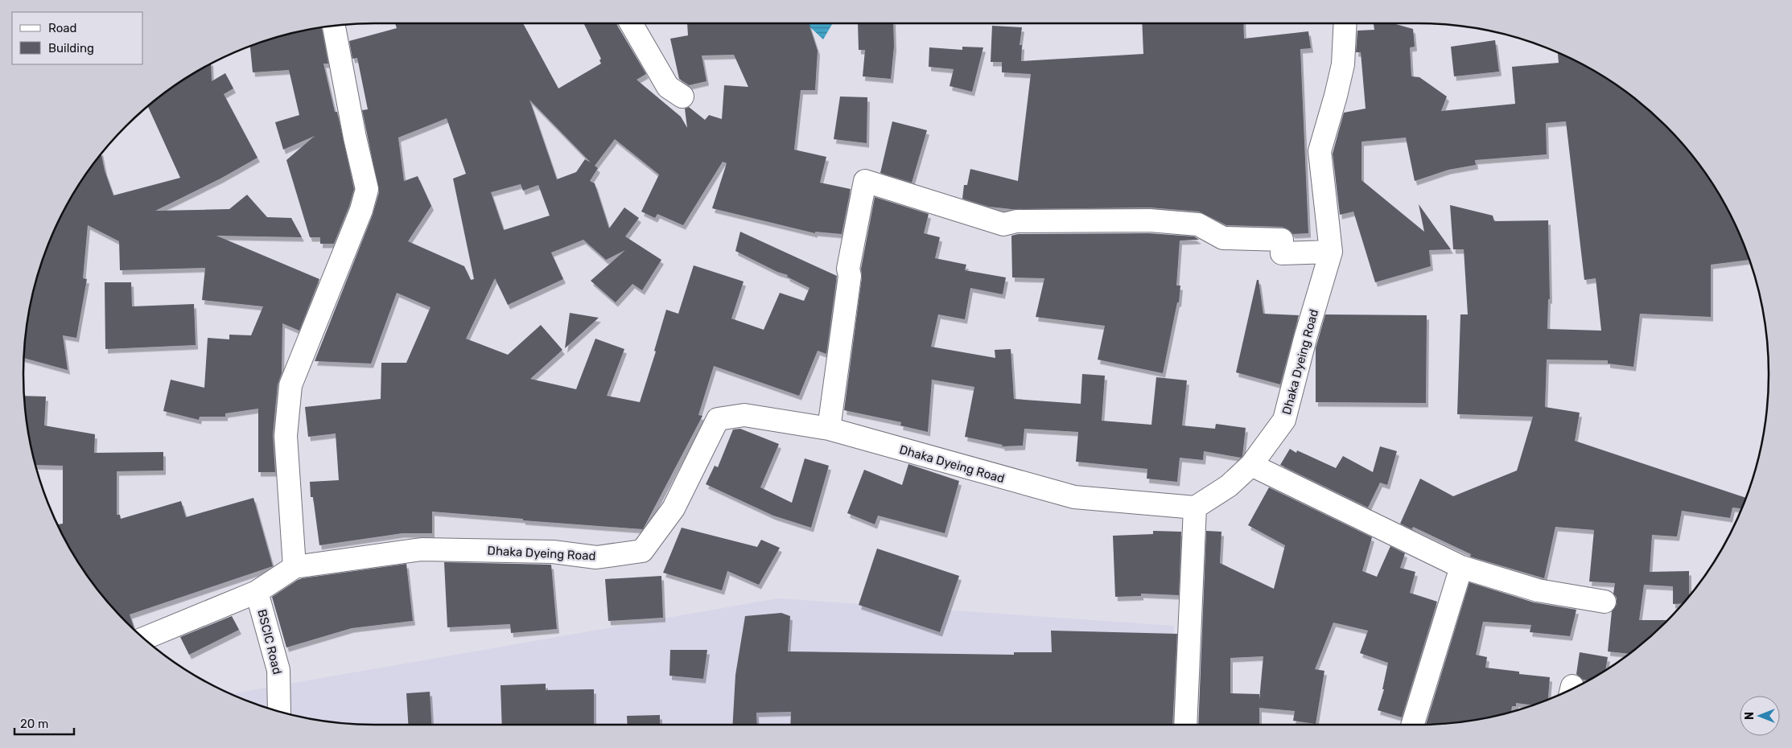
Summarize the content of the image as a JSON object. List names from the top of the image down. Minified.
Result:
{"streets":{"street":["Dhaka Dyeing Road","BSCIC Road"]},"crossings":[["Dhaka Dyeing Road","BSCIC Road"]],"legend":["Road","Building"],"scale_bar":"20 m","north":"left"}
